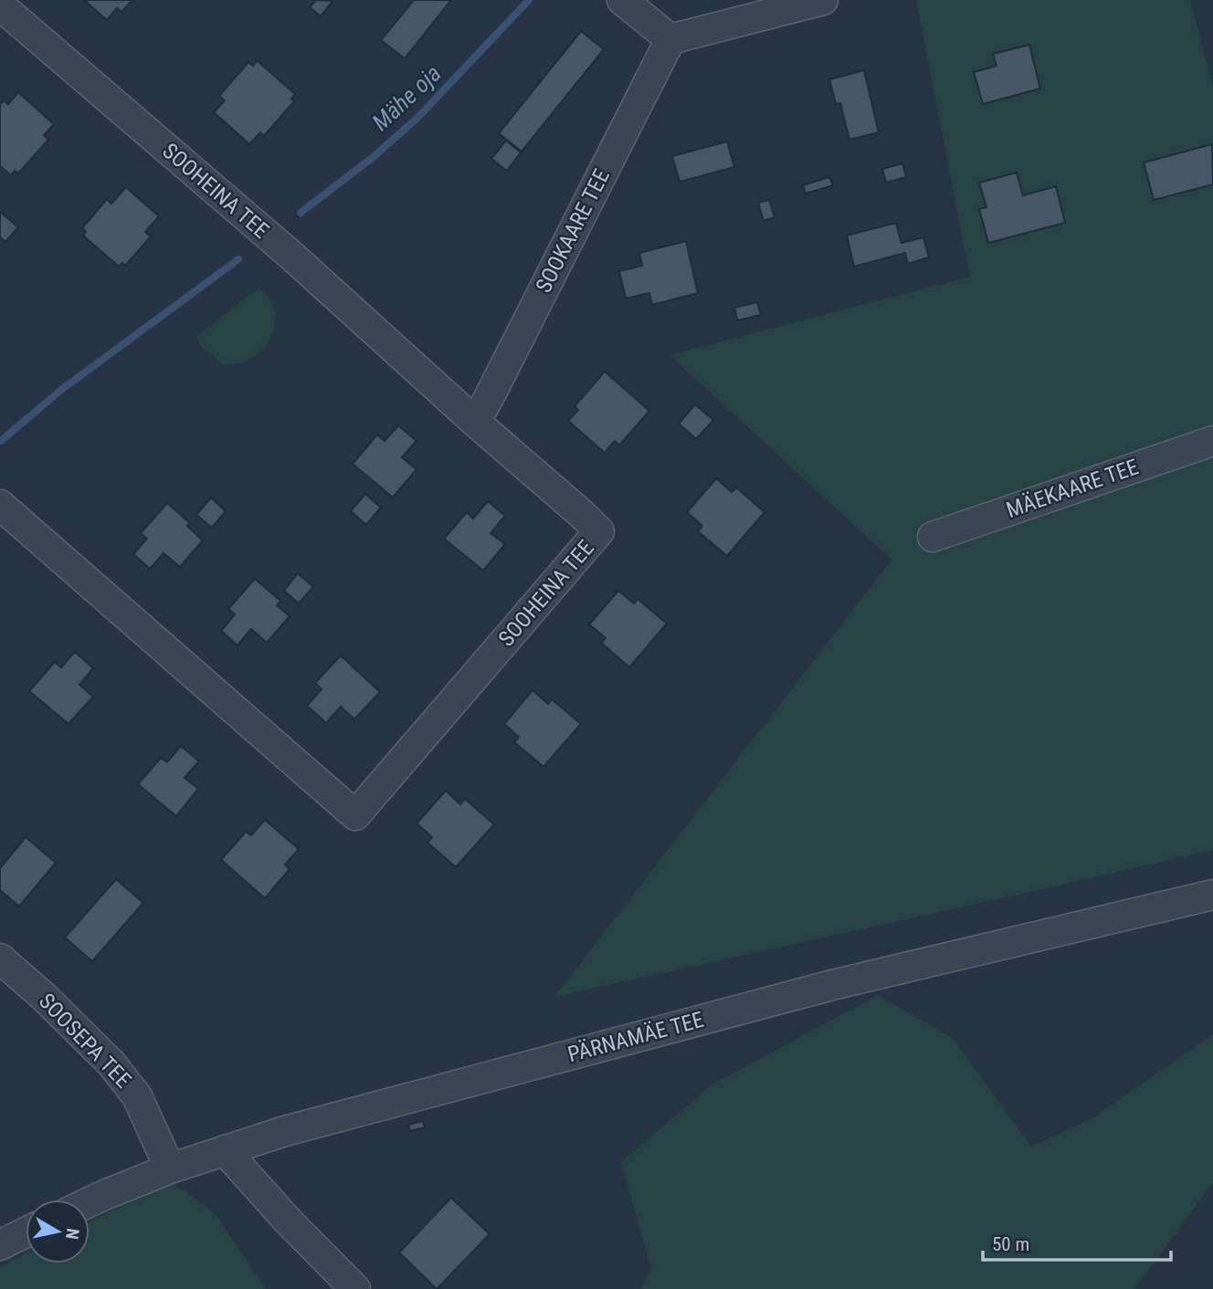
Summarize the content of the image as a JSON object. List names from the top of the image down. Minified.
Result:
{"streets":{"street":["SOOHEINA TEE","SOOKAARE TEE","MÄEKAARE TEE","PÄRNAMÄE TEE","SOOSEPA TEE"]},"crossings":[["SOOHEINA TEE","SOOKAARE TEE"],["PÄRNAMÄE TEE","SOOSEPA TEE"]],"water":["Mähe oja"],"scale_bar":"50 m","north":"right"}
